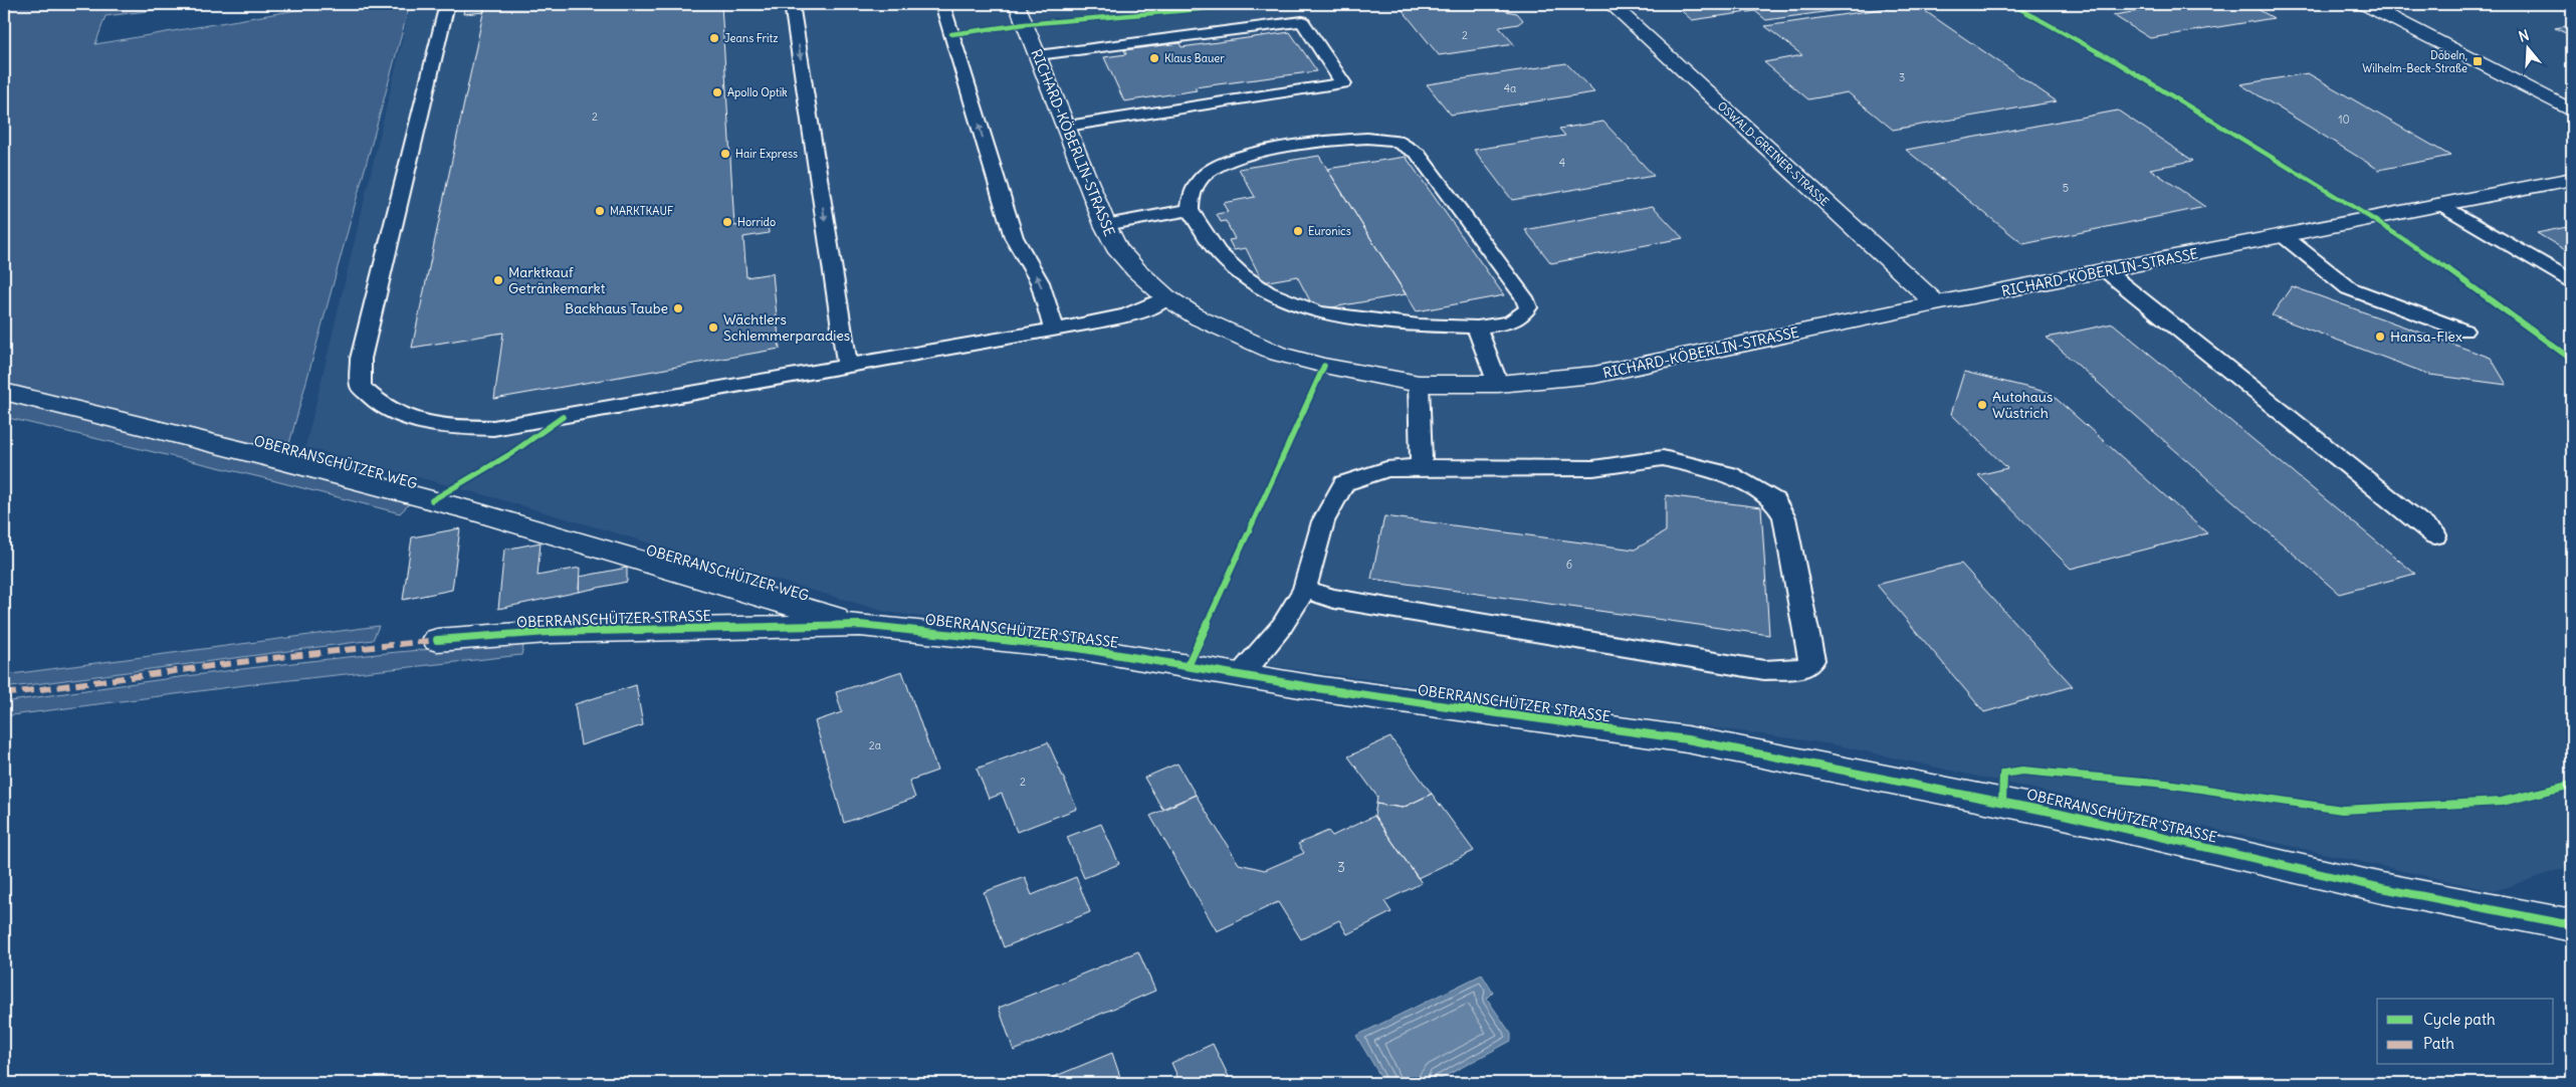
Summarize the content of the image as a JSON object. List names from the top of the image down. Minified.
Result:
{"streets":{"street":["RICHARD-KÖBERLIN-STRASSE","OSWALD-GREINER-STRASSE","OBERRANSCHÜTZER WEG","OBERRANSCHÜTZER STRASSE"]},"crossings":[["RICHARD-KÖBERLIN-STRASSE","OSWALD-GREINER-STRASSE"],["OBERRANSCHÜTZER WEG","OBERRANSCHÜTZER STRASSE"]],"places":{"other":["Jeans Fritz","Klaus Bauer","Apollo Optik","Hair Express","MARKTKAUF","Horrido","Euronics","Marktkauf Getränkemarkt","Backhaus Taube","Wächtlers Schlemmerparadies","Hansa-Flex","Autohaus Wüstrich"],"transit":["Döbeln, Wilhelm-Beck-Straße"]},"house_numbers":["2","3","4a","2","10","4","5","6","2a","2","3"],"legend":["Cycle path","Path"],"north":"top"}
